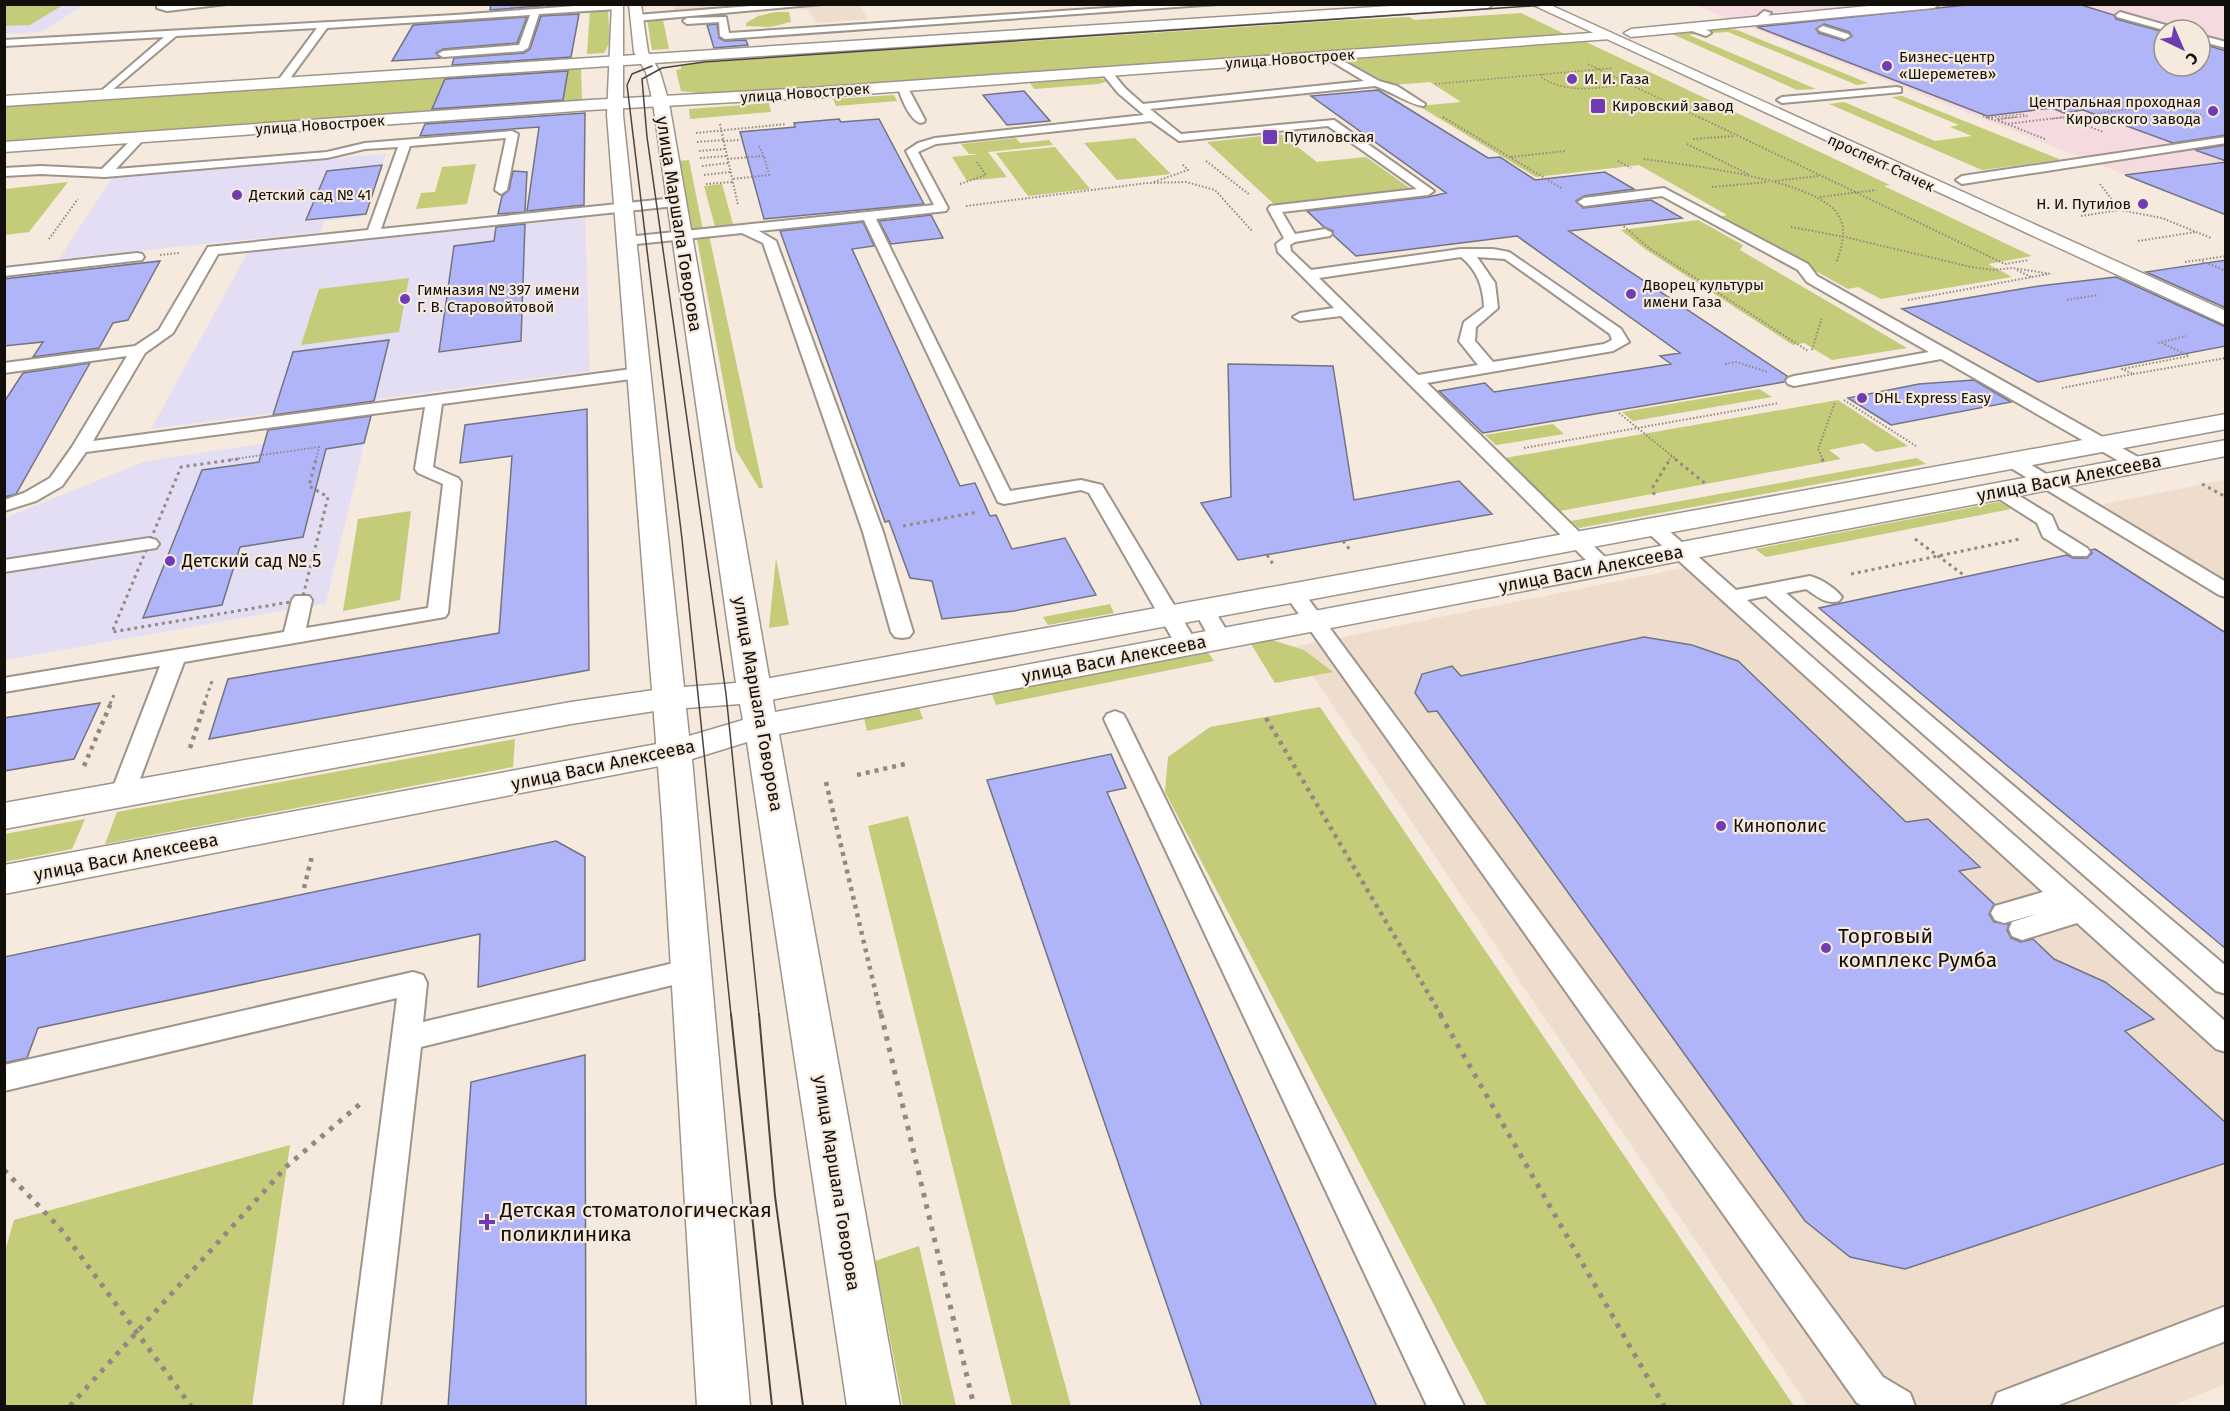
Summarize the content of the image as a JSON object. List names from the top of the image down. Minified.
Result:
{"streets":{"street":["улица Новостроек","проспект Стачек","улица Маршала Говорова","улица Васи Алексеева"]},"crossings":[["улица Новостроек","проспект Стачек"],["улица Новостроек","улица Маршала Говорова"],["улица Маршала Говорова","улица Васи Алексеева"]],"places":{"other":["Бизнес-центр «Шереметев»","И. И. Газа","Центральная проходная Кировского завода","Детский сад № 41","Н. И. Путилов","Дворец культуры имени Газа","Гимназия № 397 имени Г. В. Старовойтовой","DHL Express Easy","Детский сад № 5","Кинополис","Торговый комплекс Румба"],"transit":["Кировский завод","Путиловская"],"health":["Детская стоматологическая поликлиника"]},"north":"bottom right"}
